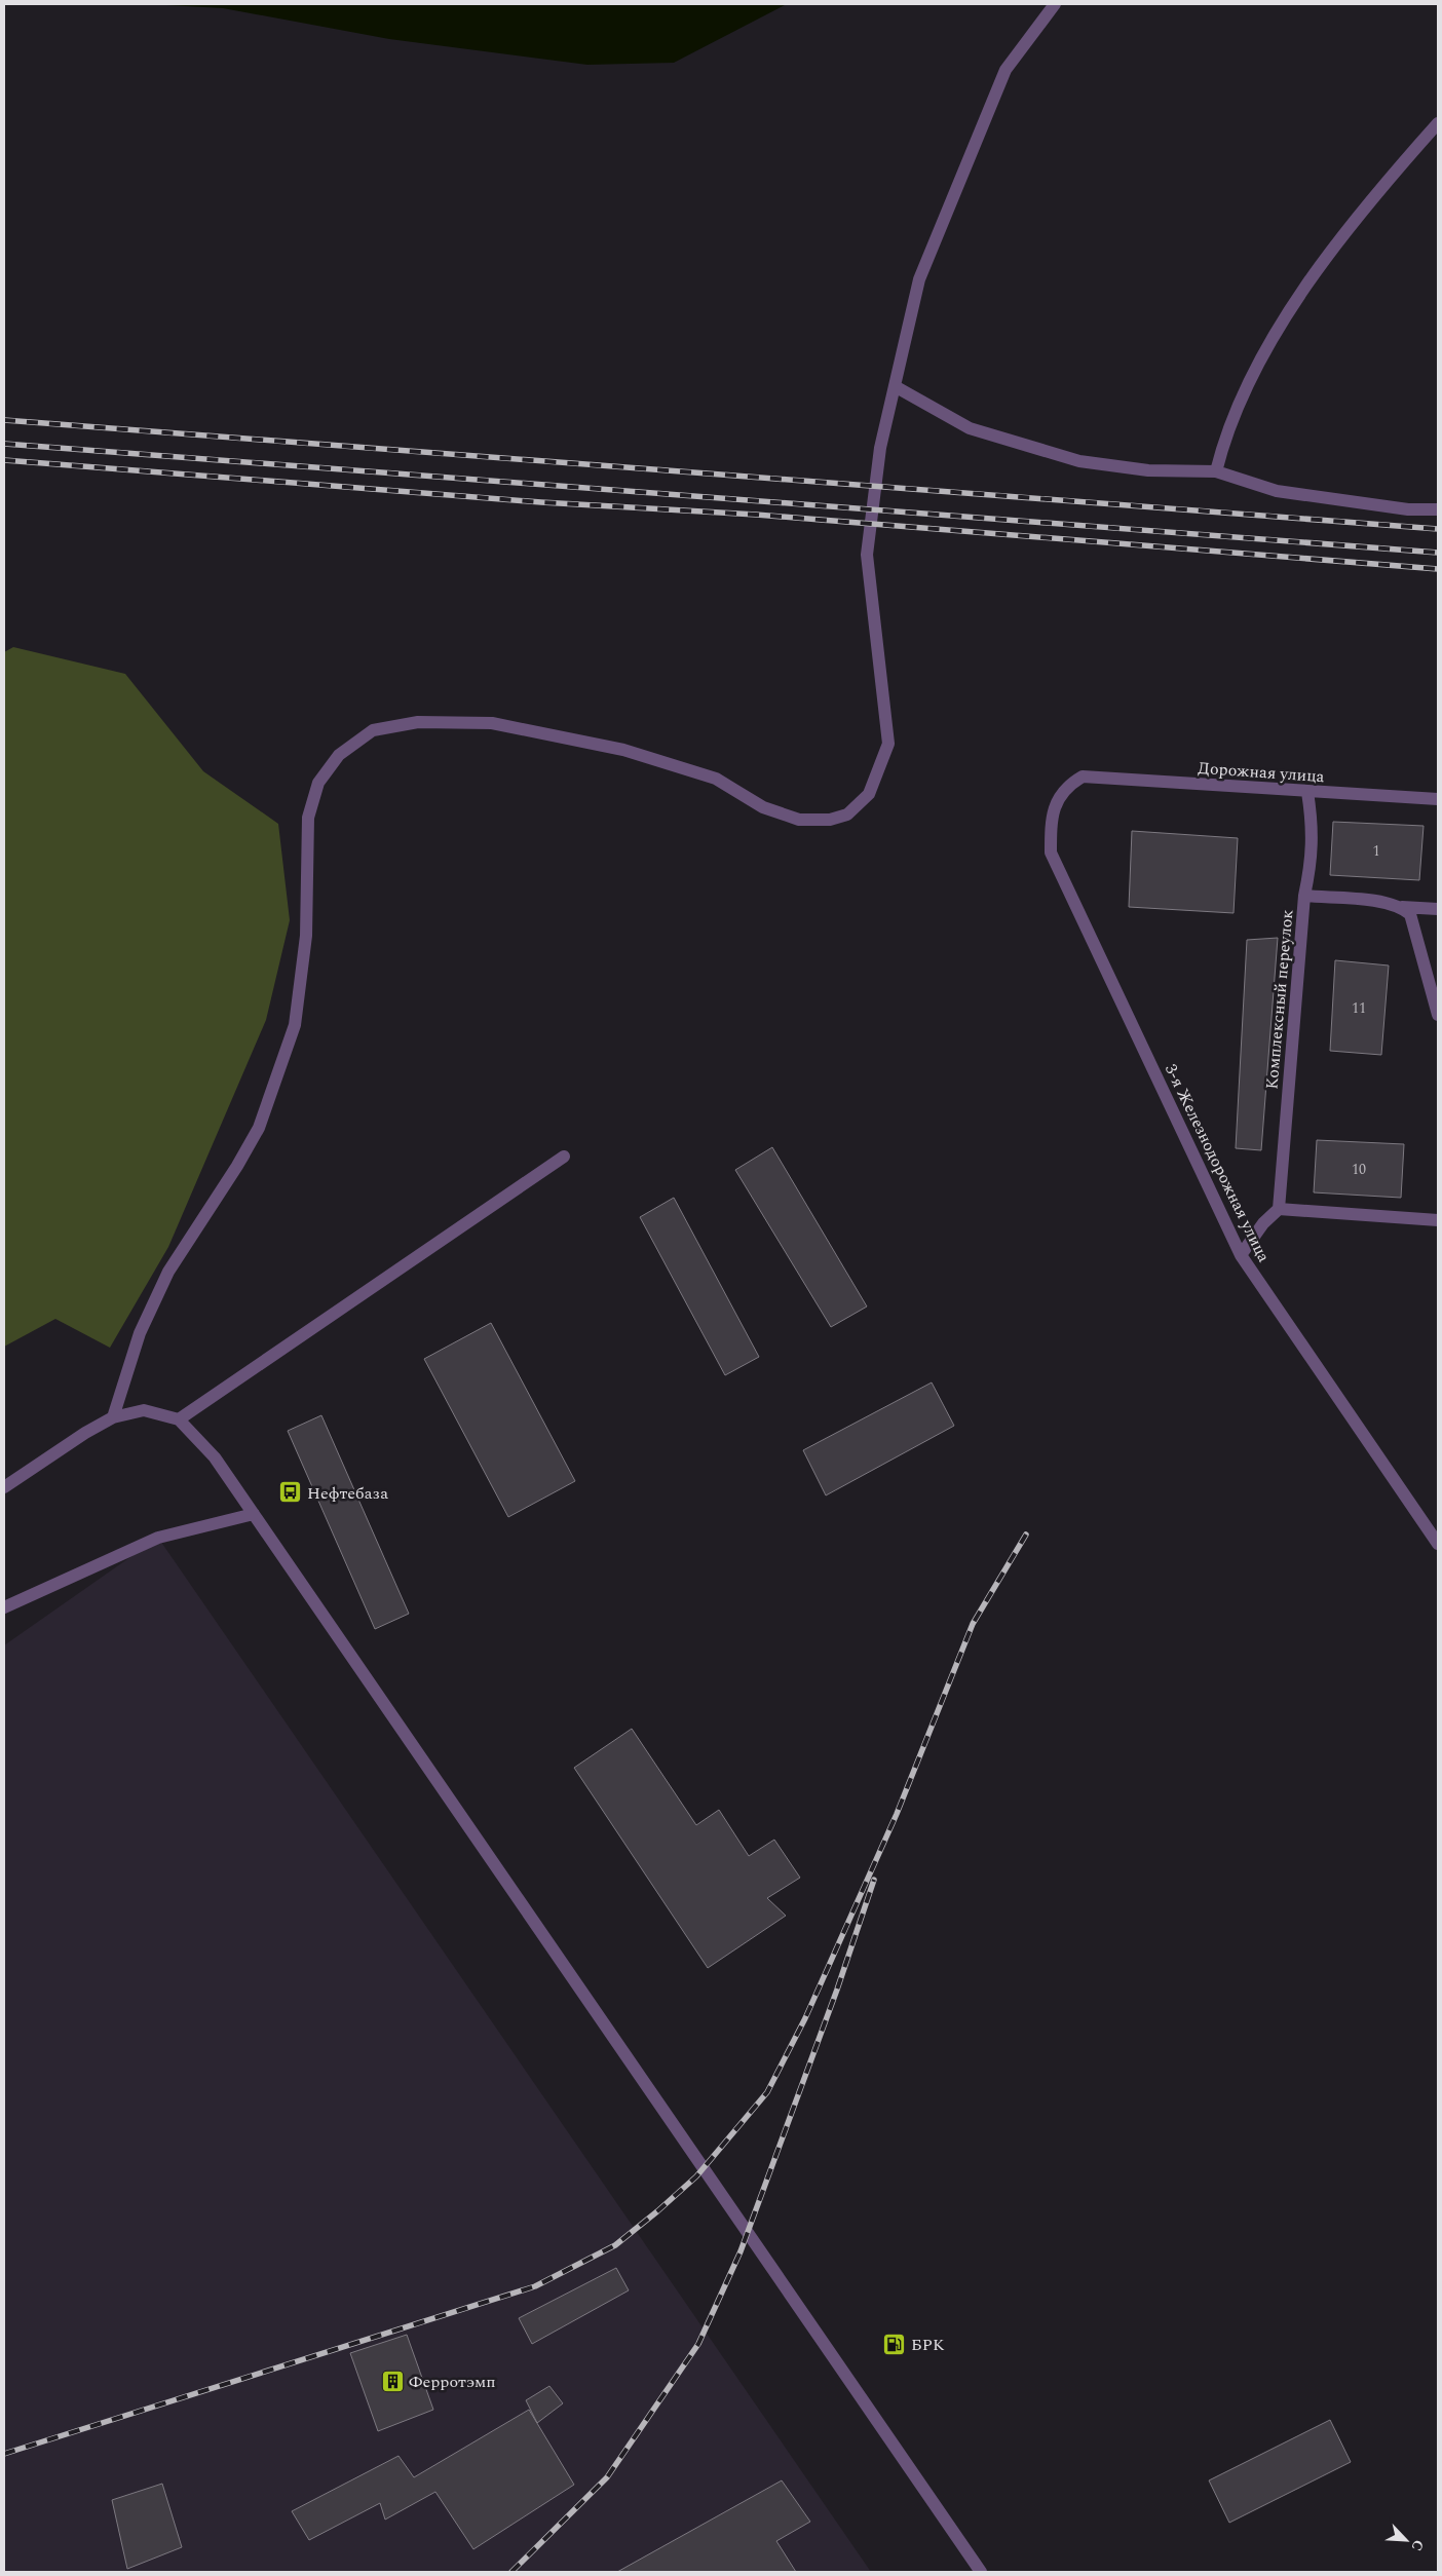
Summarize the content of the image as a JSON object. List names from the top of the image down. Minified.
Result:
{"streets":{"street":["Дорожная улица","Комплексный переулок","3-я Железнодорожная улица"]},"crossings":[["Дорожная улица","Комплексный переулок"],["Дорожная улица","3-я Железнодорожная улица"]],"places":{"bus stop":["Нефтебаза"],"fuel station":["БРК"],"building":["Ферротэмп"]},"house_numbers":["1","11","10"],"north":"bottom right"}
